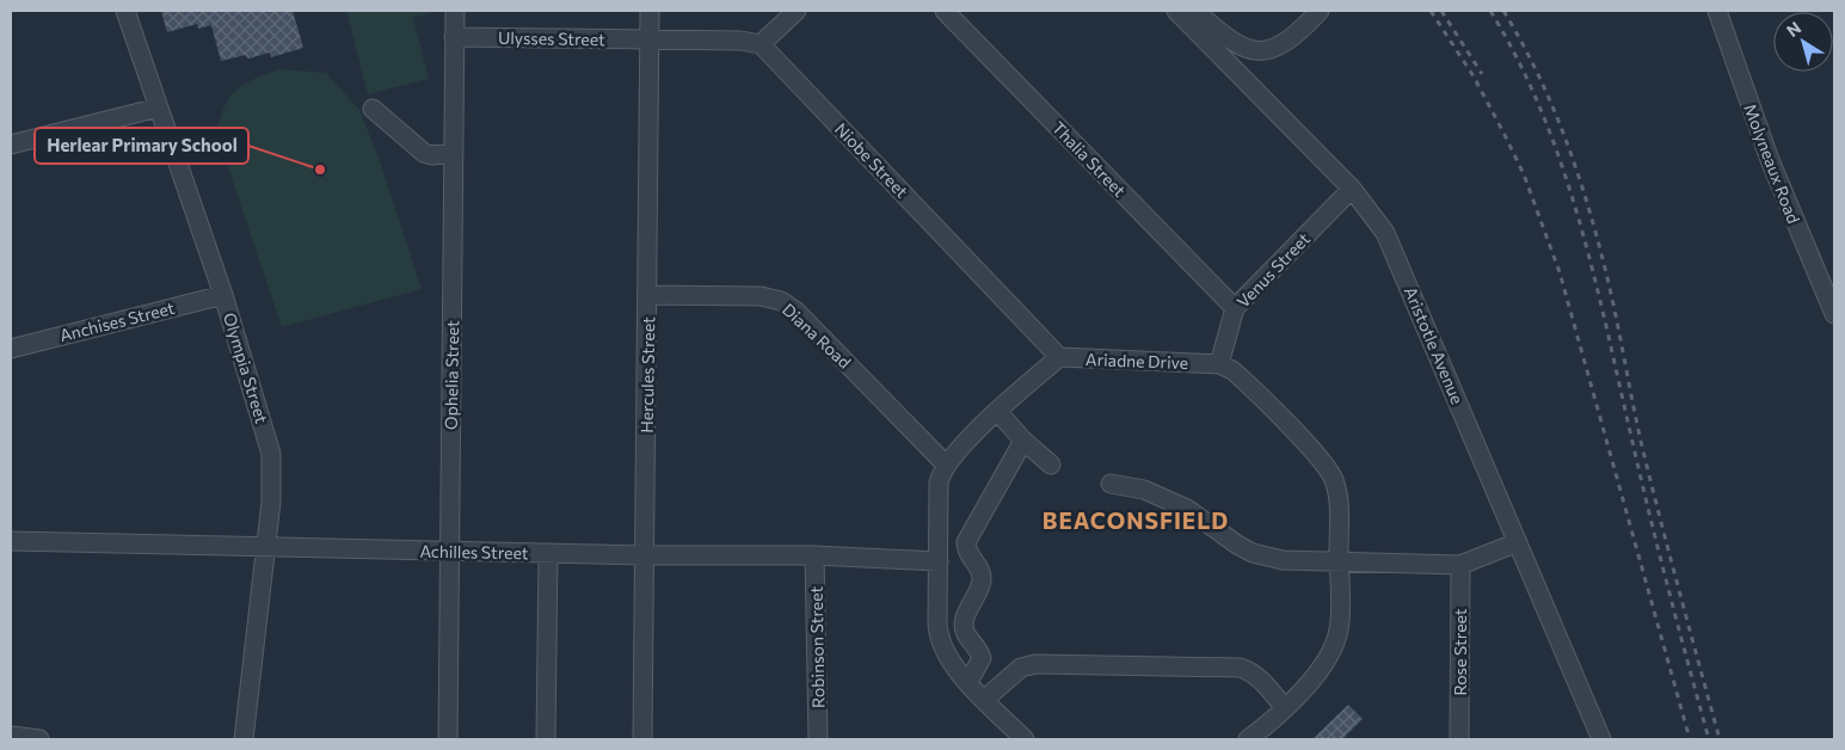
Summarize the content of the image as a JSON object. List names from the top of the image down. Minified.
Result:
{"streets":{"street":["Ulysses Street","Thalia Street","Niobe Street","Molyneaux Road","Venus Street","Anchises Street","Diana Road","Aristotle Avenue","Ariadne Drive","Olympia Street","Ophelia Street","Hercules Street","Achilles Street","Robinson Street","Rose Street"]},"crossings":[["Ulysses Street","Ophelia Street"],["Ulysses Street","Hercules Street"],["Thalia Street","Venus Street"],["Niobe Street","Ariadne Drive"],["Venus Street","Aristotle Avenue"],["Venus Street","Ariadne Drive"],["Anchises Street","Olympia Street"],["Diana Road","Hercules Street"],["Olympia Street","Achilles Street"],["Ophelia Street","Achilles Street"],["Hercules Street","Achilles Street"],["Achilles Street","Robinson Street"]],"districts":["BEACONSFIELD"],"places":["Herlear Primary School"],"north":"top left"}
